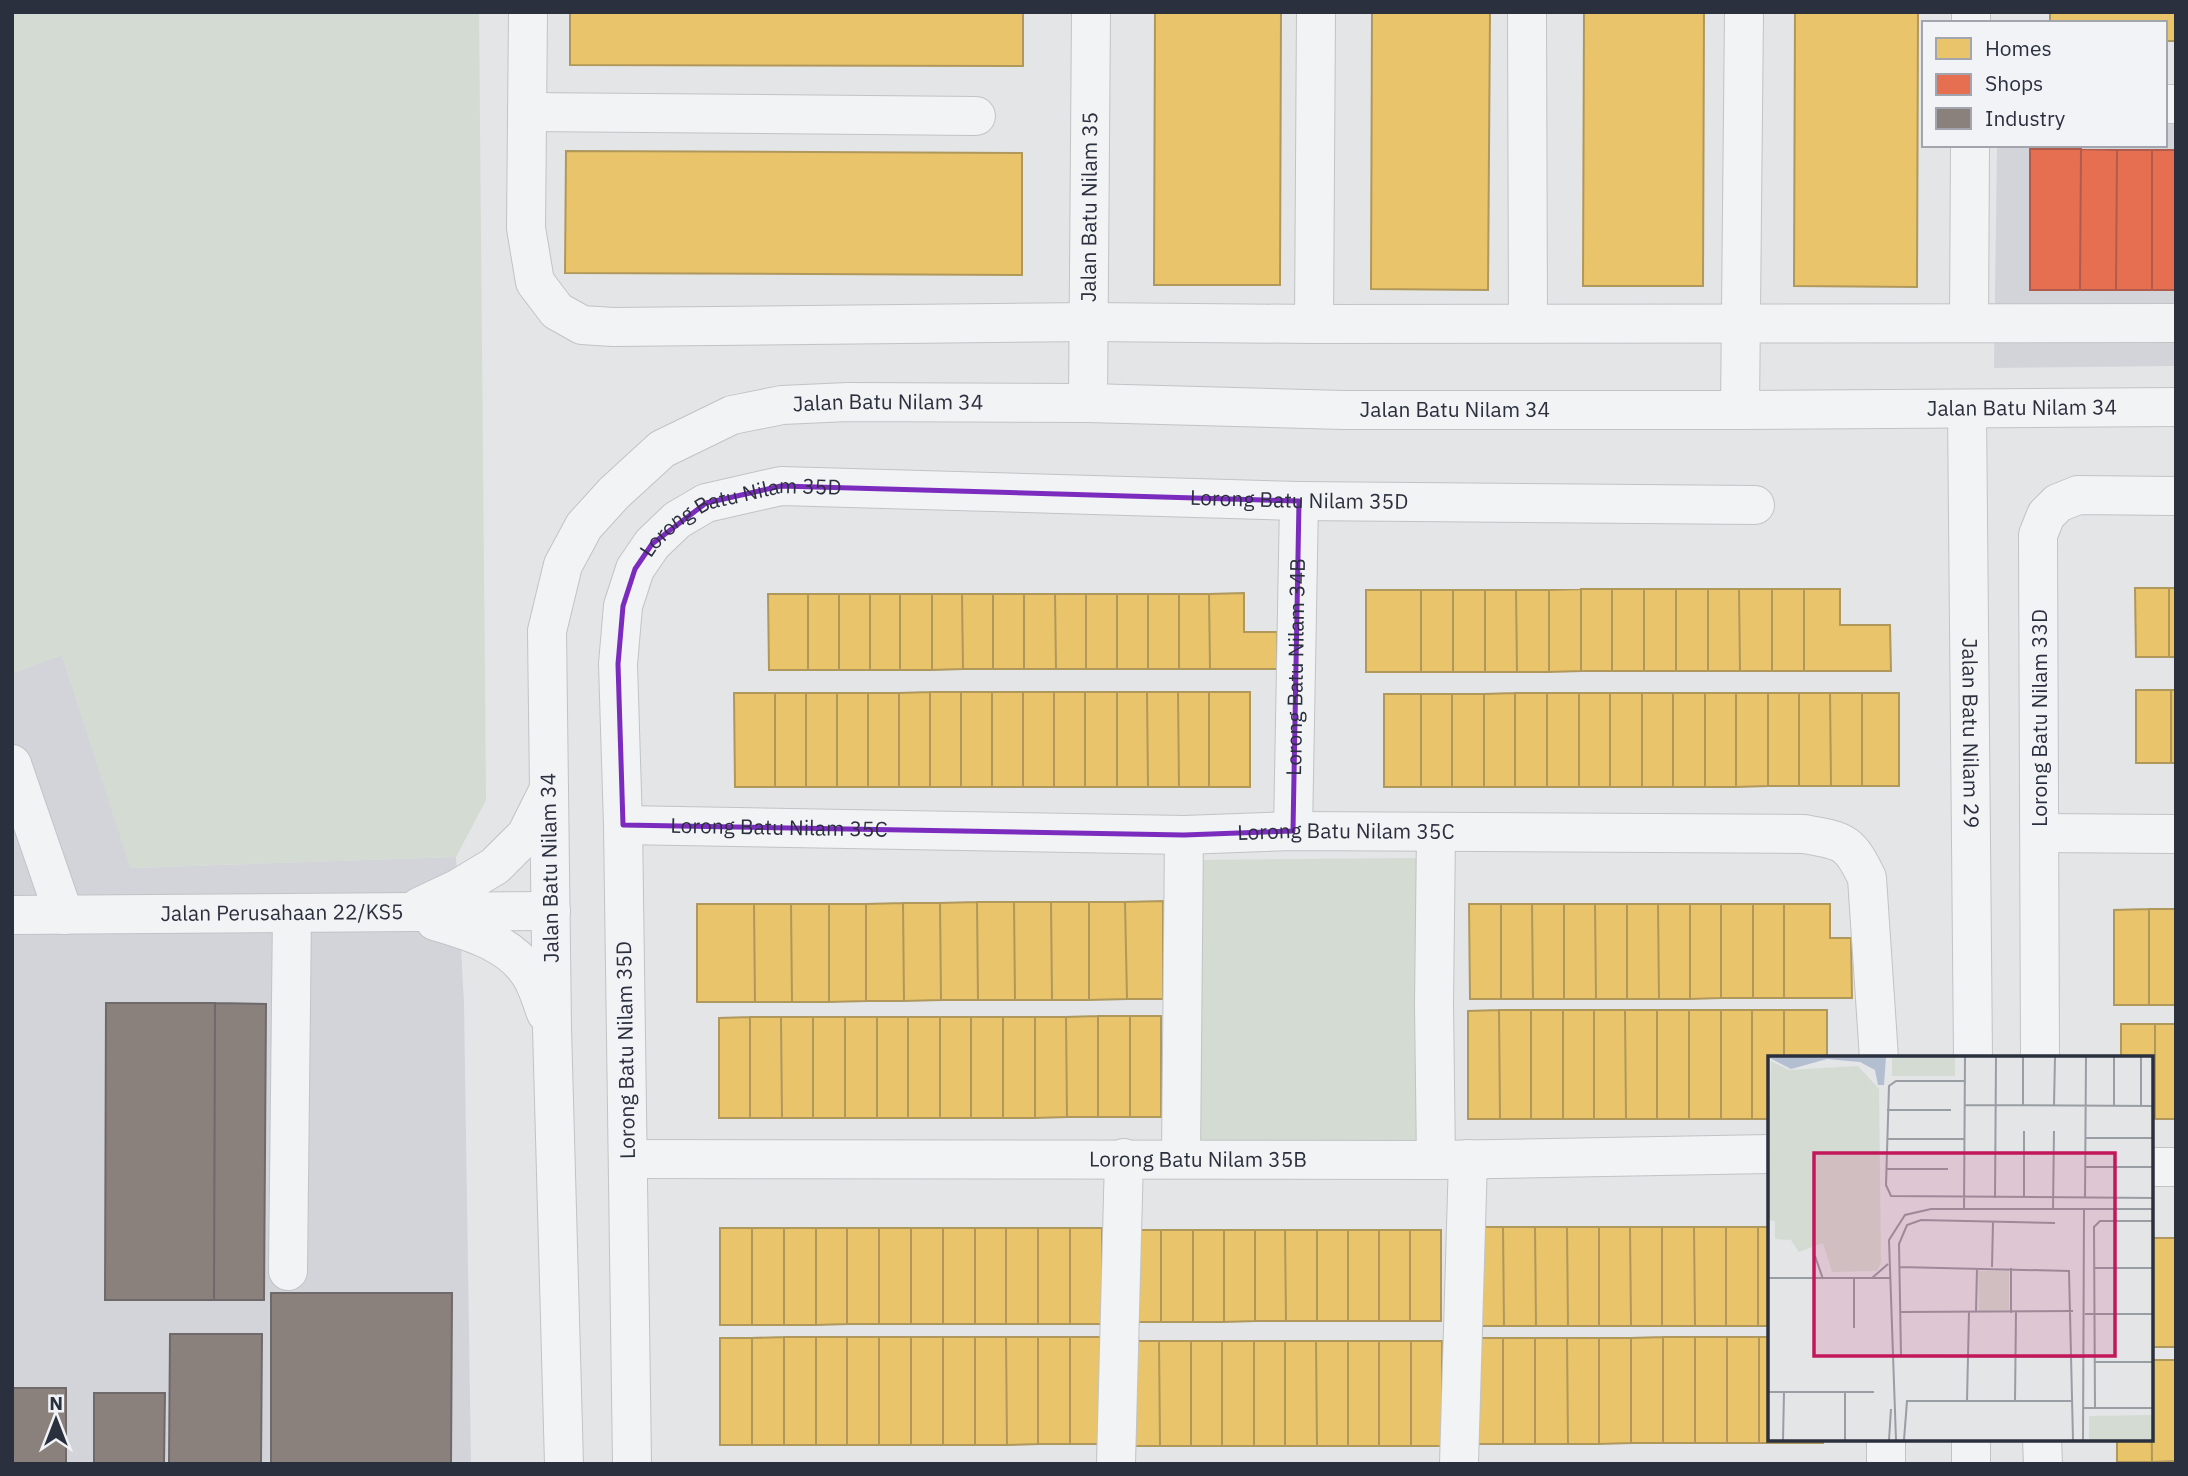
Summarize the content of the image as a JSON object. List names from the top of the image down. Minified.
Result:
{"streets":{"street":["Jalan Batu Nilam 35","Jalan Batu Nilam 34","Lorong Batu Nilam 35D","Lorong Batu Nilam 34B","Lorong Batu Nilam 33D","Jalan Batu Nilam 29","Lorong Batu Nilam 35C","Jalan Perusahaan 22/KS5","Lorong Batu Nilam 35B"]},"crossings":[["Jalan Batu Nilam 35","Jalan Batu Nilam 34"],["Jalan Batu Nilam 34","Jalan Batu Nilam 29"],["Jalan Batu Nilam 34","Jalan Perusahaan 22/KS5"],["Lorong Batu Nilam 35D","Lorong Batu Nilam 34B"],["Lorong Batu Nilam 35D","Lorong Batu Nilam 35C"],["Lorong Batu Nilam 35D","Lorong Batu Nilam 35B"],["Lorong Batu Nilam 34B","Lorong Batu Nilam 35C"]],"legend":["Homes","Shops","Industry"],"north":"top"}
